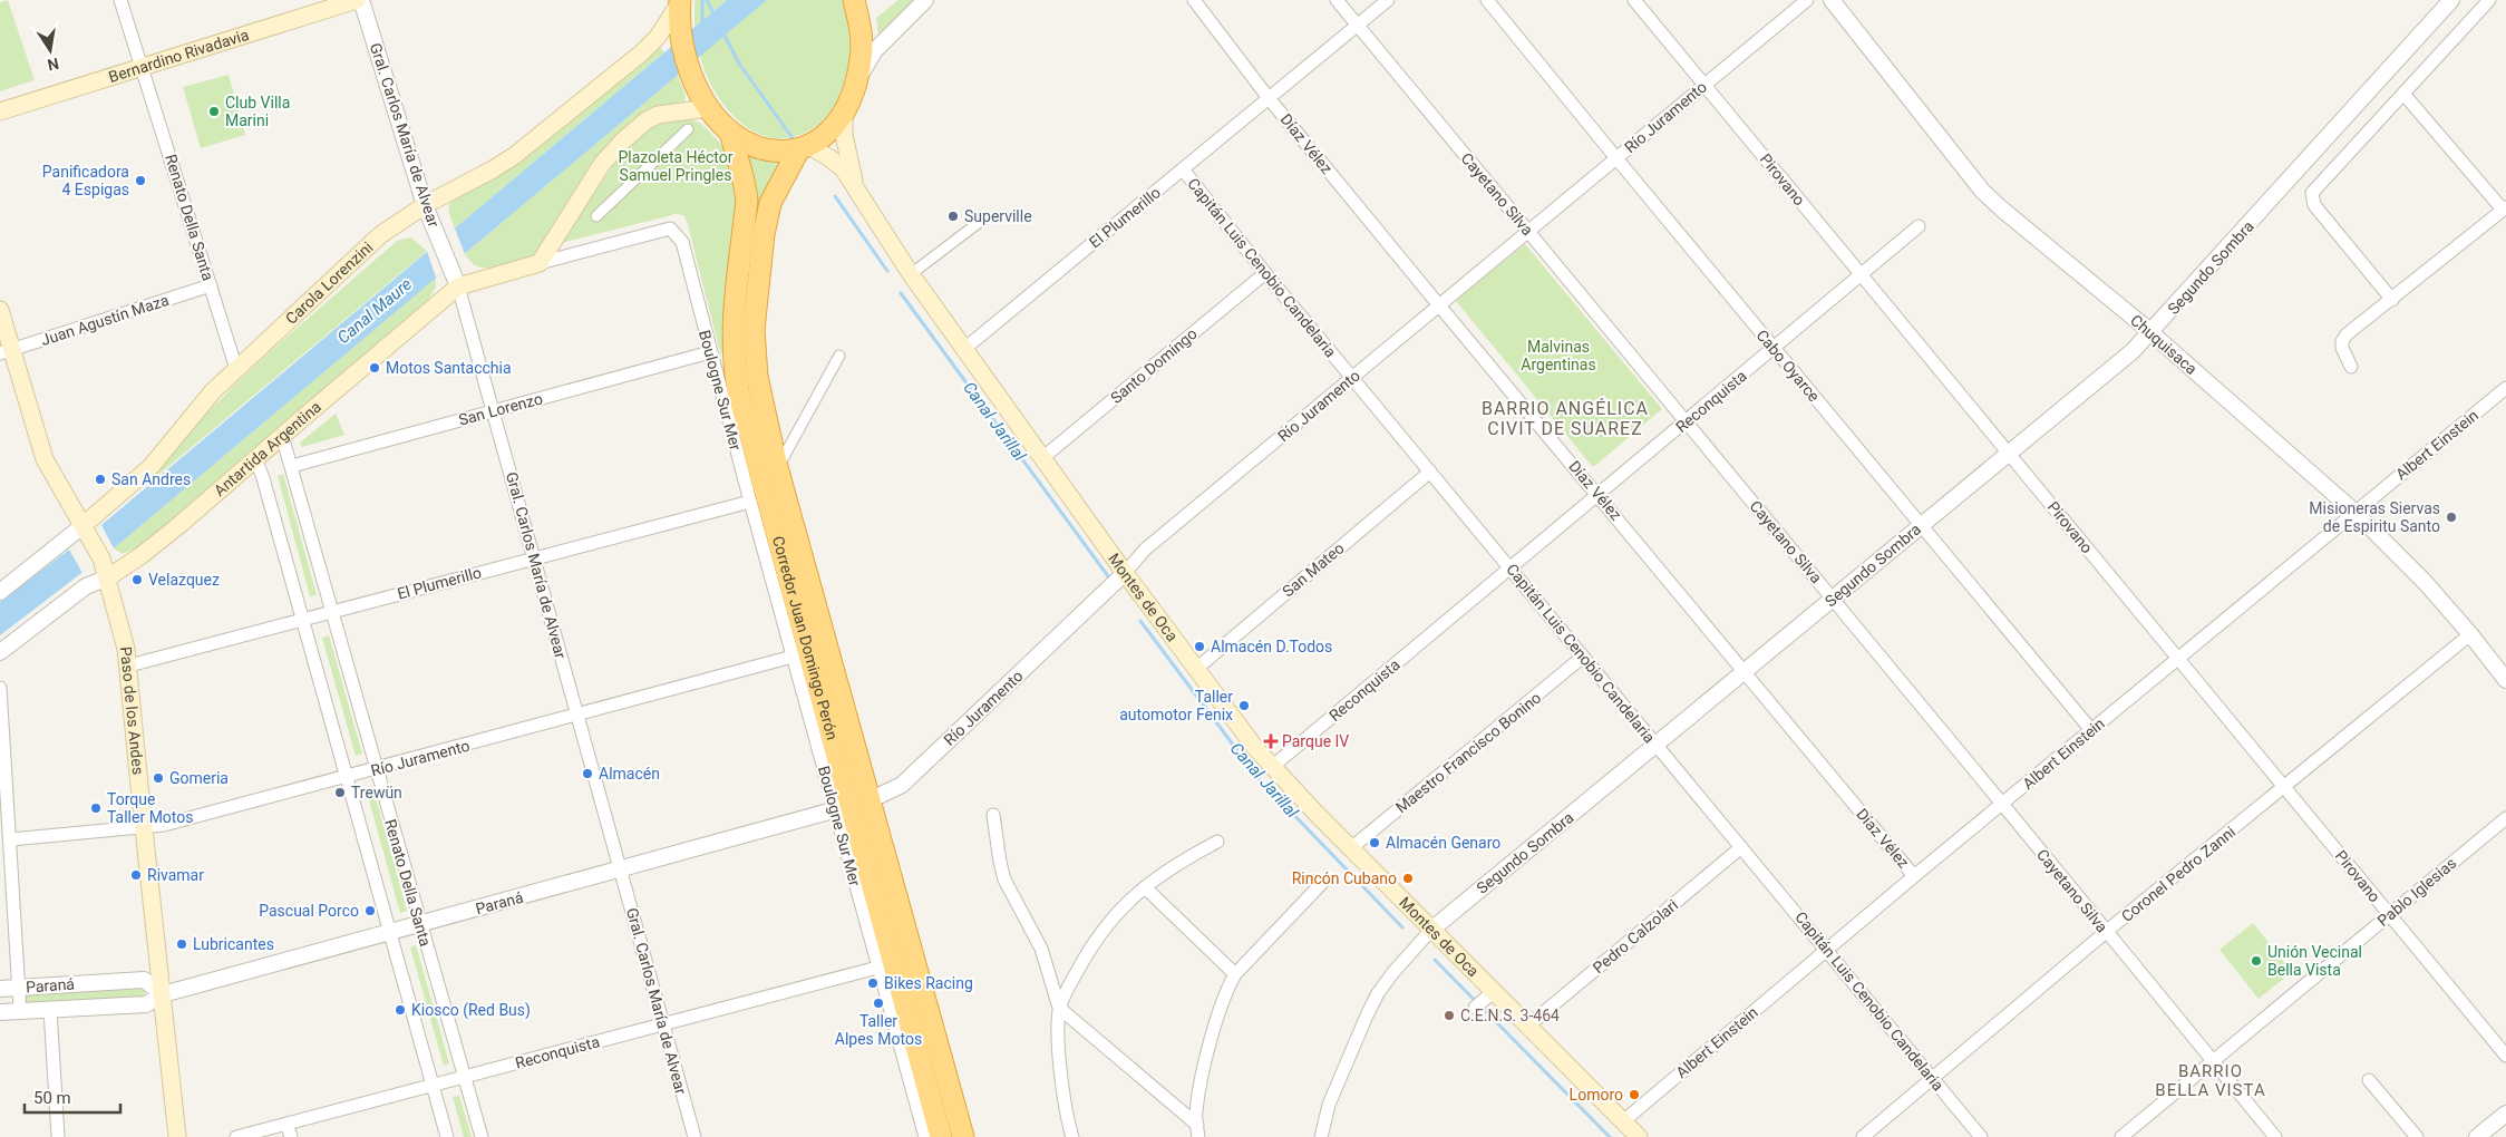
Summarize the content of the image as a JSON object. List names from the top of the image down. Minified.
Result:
{"streets":{"highway":["Corredor Juan Domingo Perón"],"main road":["Bernardino Rivadavia","Carola Lorenzini","Antartida Argentina","Montes de Oca","Paso de los Andes"],"street":["Río Juramento","Gral. Carlos María de Alvear","Díaz Vélez","Pirovano","Cayetano Silva","Renato Della Santa","El Plumerillo","Capitán Luis Cenobio Candelaria","Segundo Sombra","Juan Agustín Maza","Chuquisaca","Santo Domingo","Cabo Oyarce","Boulogne Sur Mer","Reconquista","San Lorenzo","Albert Einstein","San Mateo","Maestro Francisco Bonino","Coronel Pedro Zanni","Pablo Iglesias","Paraná","Pedro Calzolari"]},"crossings":[["Bernardino Rivadavia","Gral. Carlos María de Alvear"],["Bernardino Rivadavia","Renato Della Santa"],["Río Juramento","Gral. Carlos María de Alvear"],["Río Juramento","Díaz Vélez"],["Río Juramento","Pirovano"],["Río Juramento","Cayetano Silva"],["Río Juramento","Renato Della Santa"],["Río Juramento","Capitán Luis Cenobio Candelaria"],["Río Juramento","Cabo Oyarce"],["Río Juramento","Boulogne Sur Mer"],["Río Juramento","Montes de Oca"],["Río Juramento","Corredor Juan Domingo Perón"],["Río Juramento","Paso de los Andes"],["Río Juramento","Paraná"],["Gral. Carlos María de Alvear","El Plumerillo"],["Gral. Carlos María de Alvear","Carola Lorenzini"],["Gral. Carlos María de Alvear","Reconquista"],["Gral. Carlos María de Alvear","San Lorenzo"],["Gral. Carlos María de Alvear","Antartida Argentina"],["Gral. Carlos María de Alvear","Paraná"],["Díaz Vélez","El Plumerillo"],["Díaz Vélez","Segundo Sombra"],["Díaz Vélez","Reconquista"],["Díaz Vélez","Albert Einstein"],["Pirovano","Segundo Sombra"],["Pirovano","Reconquista"],["Pirovano","Albert Einstein"],["Pirovano","Coronel Pedro Zanni"],["Pirovano","Pablo Iglesias"],["Cayetano Silva","El Plumerillo"],["Cayetano Silva","Segundo Sombra"],["Cayetano Silva","Reconquista"],["Cayetano Silva","Albert Einstein"],["Cayetano Silva","Coronel Pedro Zanni"],["Cayetano Silva","Pablo Iglesias"],["Renato Della Santa","El Plumerillo"],["Renato Della Santa","Carola Lorenzini"],["Renato Della Santa","Juan Agustín Maza"],["Renato Della Santa","Reconquista"],["Renato Della Santa","San Lorenzo"],["Renato Della Santa","Antartida Argentina"],["Renato Della Santa","Paraná"],["El Plumerillo","Capitán Luis Cenobio Candelaria"],["El Plumerillo","Boulogne Sur Mer"],["El Plumerillo","Montes de Oca"],["El Plumerillo","Paso de los Andes"],["Capitán Luis Cenobio Candelaria","Segundo Sombra"],["Capitán Luis Cenobio Candelaria","Santo Domingo"],["Capitán Luis Cenobio Candelaria","Reconquista"],["Capitán Luis Cenobio Candelaria","Albert Einstein"],["Capitán Luis Cenobio Candelaria","San Mateo"],["Capitán Luis Cenobio Candelaria","Maestro Francisco Bonino"],["Capitán Luis Cenobio Candelaria","Coronel Pedro Zanni"],["Capitán Luis Cenobio Candelaria","Pedro Calzolari"],["Segundo Sombra","Chuquisaca"],["Segundo Sombra","Cabo Oyarce"],["Segundo Sombra","Montes de Oca"],["Carola Lorenzini","Paso de los Andes"],["Juan Agustín Maza","Paso de los Andes"],["Chuquisaca","Albert Einstein"],["Chuquisaca","Coronel Pedro Zanni"],["Santo Domingo","Montes de Oca"],["Cabo Oyarce","Reconquista"],["Cabo Oyarce","Albert Einstein"],["Boulogne Sur Mer","Reconquista"],["Boulogne Sur Mer","San Lorenzo"],["Boulogne Sur Mer","Antartida Argentina"],["Boulogne Sur Mer","Corredor Juan Domingo Perón"],["Boulogne Sur Mer","Paraná"],["Reconquista","Montes de Oca"],["Albert Einstein","Montes de Oca"],["Antartida Argentina","Paso de los Andes"],["San Mateo","Montes de Oca"],["Montes de Oca","Corredor Juan Domingo Perón"],["Montes de Oca","Maestro Francisco Bonino"],["Montes de Oca","Pedro Calzolari"],["Corredor Juan Domingo Perón","Paraná"],["Paso de los Andes","Paraná"]],"districts":["BARRIO ANGÉLICA CIVIT DE SUAREZ","BARRIO BELLA VISTA"],"water":["Canal Maure","Canal Jarillal"],"parks":["Plazoleta Héctor Samuel Pringles","Malvinas Argentinas"],"places":{"other":["Club Villa Marini","Panificadora 4 Espigas","Superville","Motos Santacchia","San Andres","Misioneras Siervas de Espiritu Santo","Velazquez","Almacén D.Todos","Taller automotor Fenix","Almacén","Gomeria","Trewün","Torque Taller Motos","Almacén Genaro","Rivamar","Rincón Cubano","Pascual Porco","Lubricantes","Unión Vecinal Bella Vista","Bikes Racing","Taller Alpes Motos","Kiosco (Red Bus)","C.E.N.S. 3-464","Lomoro"],"health":["Parque IV"]},"scale_bar":"50 m","north":"bottom"}
